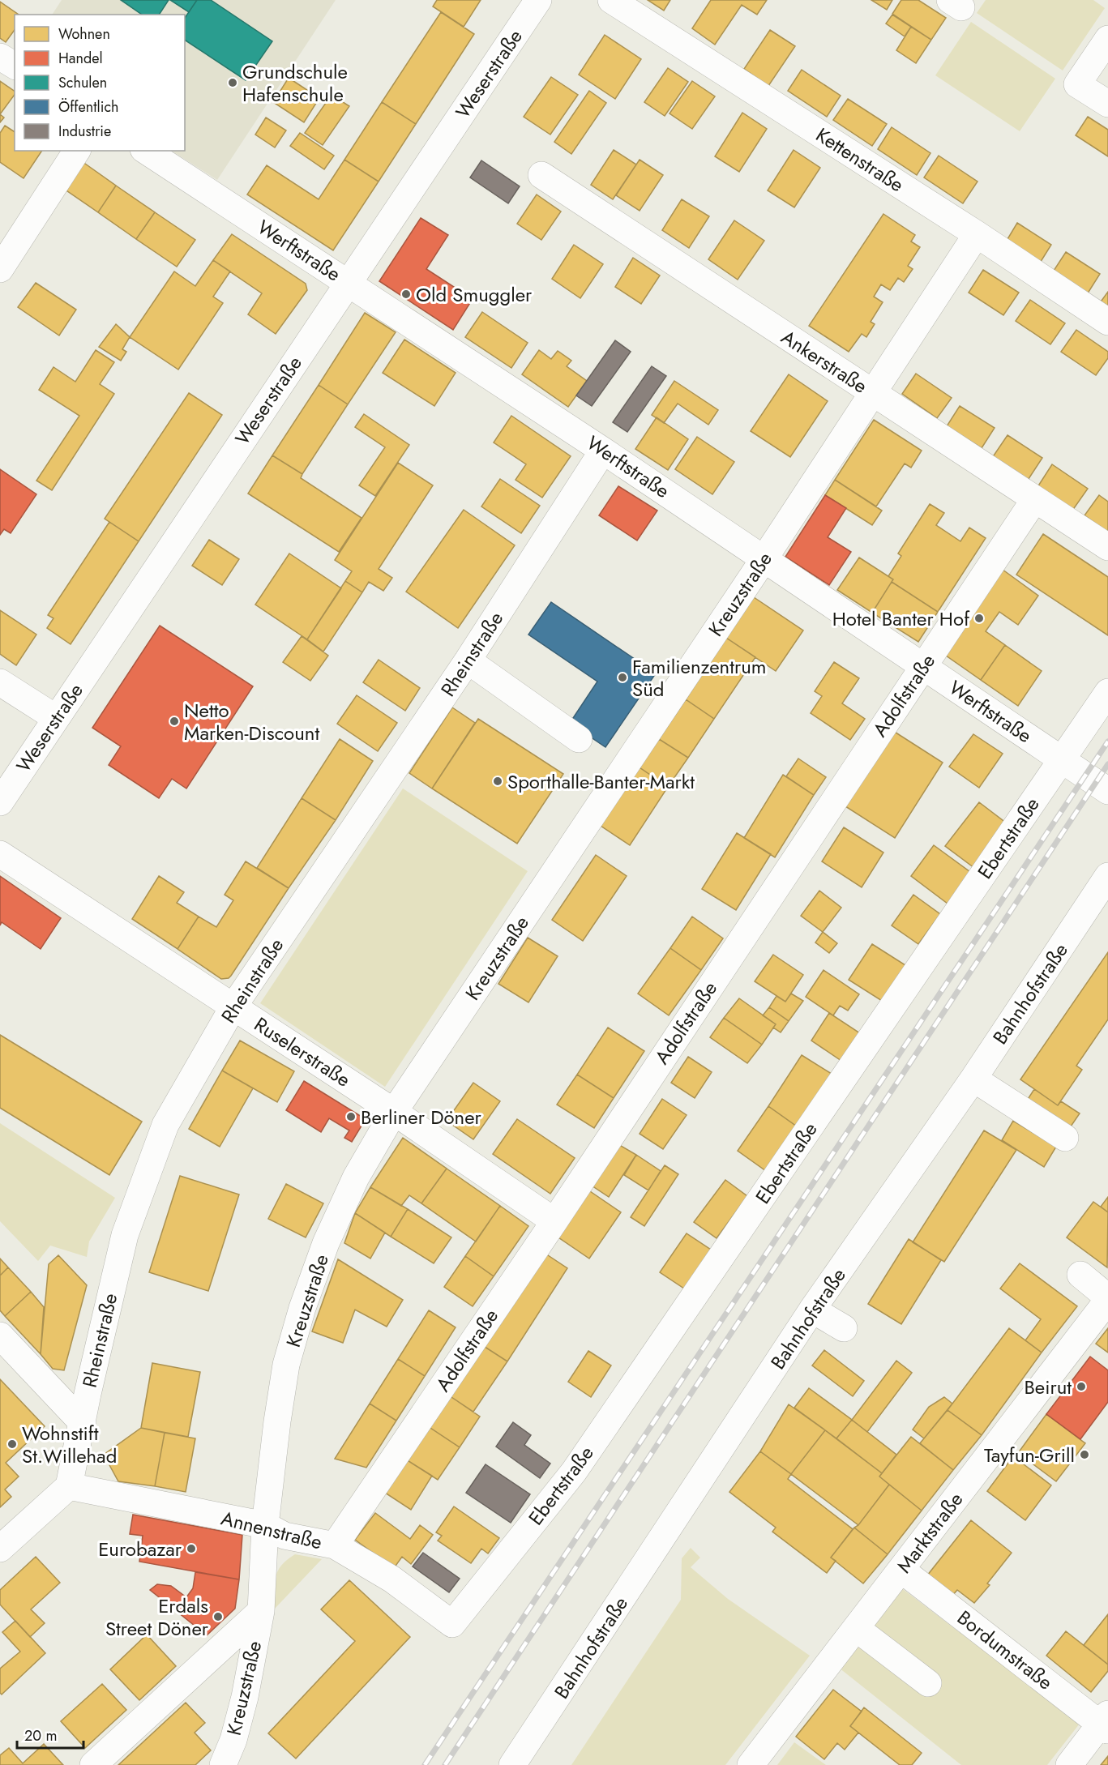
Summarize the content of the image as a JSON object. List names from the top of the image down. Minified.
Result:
{"streets":{"street":["Weserstraße","Kettenstraße","Werftstraße","Ankerstraße","Kreuzstraße","Rheinstraße","Adolfstraße","Ebertstraße","Bahnhofstraße","Ruselerstraße","Annenstraße","Marktstraße","Bordumstraße"]},"crossings":[["Weserstraße","Werftstraße"],["Kettenstraße","Kreuzstraße"],["Werftstraße","Kreuzstraße"],["Werftstraße","Rheinstraße"],["Werftstraße","Adolfstraße"],["Werftstraße","Ebertstraße"],["Ankerstraße","Kreuzstraße"],["Ankerstraße","Adolfstraße"],["Kreuzstraße","Ruselerstraße"],["Kreuzstraße","Annenstraße"],["Rheinstraße","Ruselerstraße"],["Rheinstraße","Annenstraße"],["Adolfstraße","Ruselerstraße"],["Adolfstraße","Annenstraße"],["Ebertstraße","Annenstraße"],["Marktstraße","Bordumstraße"]],"places":["Grundschule Hafenschule","Old Smuggler","Hotel Banter Hof","Familienzentrum Süd","Netto Marken-Discount","Sporthalle-Banter-Markt","Berliner Döner","Beirut","Wohnstift St.Willehad","Tayfun-Grill","Eurobazar","Erdals Street Döner"],"legend":["Wohnen","Handel","Schulen","Öffentlich","Industrie"],"scale_bar":"20 m"}
